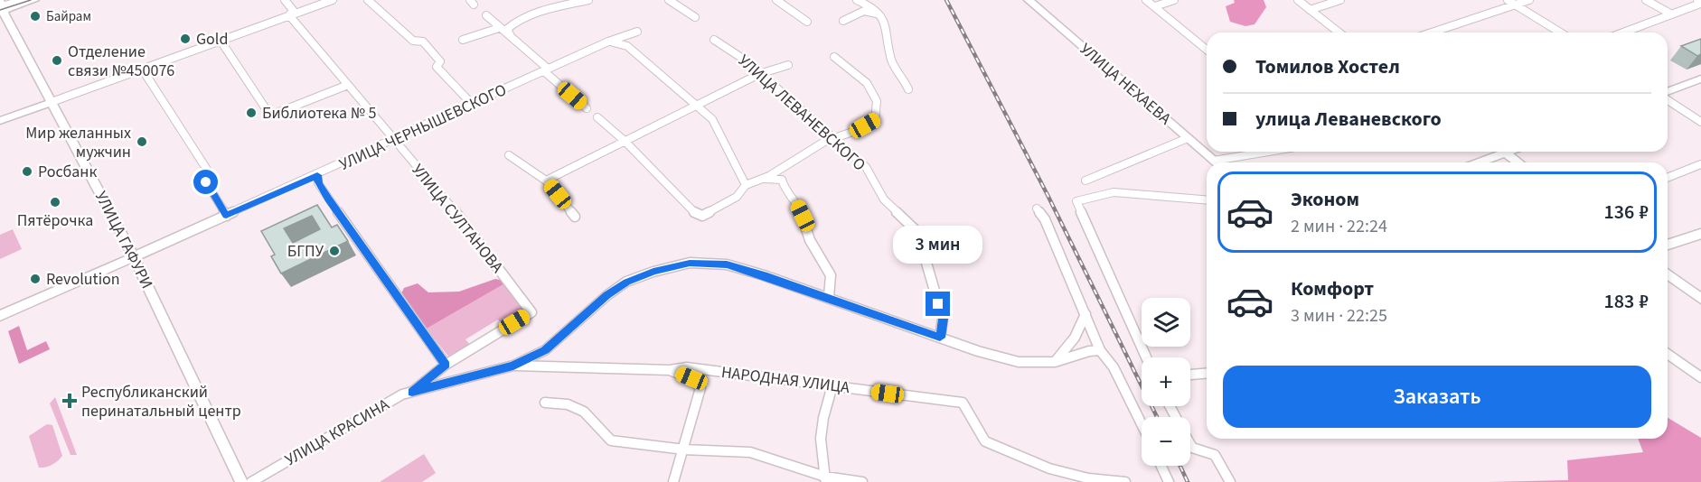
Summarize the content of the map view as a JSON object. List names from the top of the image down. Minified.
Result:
{"streets":{"street":["УЛИЦА НЕХАЕВА","УЛИЦА ЛЕВАНЕВСКОГО","УЛИЦА ЧЕРНЫШЕВСКОГО","УЛИЦА СУЛТАНОВА","УЛИЦА ГАФУРИ","НАРОДНАЯ УЛИЦА","УЛИЦА КРАСИНА"]},"crossings":[["УЛИЦА ЧЕРНЫШЕВСКОГО","УЛИЦА СУЛТАНОВА"],["УЛИЦА ЧЕРНЫШЕВСКОГО","УЛИЦА ГАФУРИ"],["УЛИЦА СУЛТАНОВА","УЛИЦА КРАСИНА"]],"places":{"other":["Байрам","Gold","Отделение связи №450076","Библиотека № 5","Мир желанных мужчин","Росбанк","Пятёрочка","БГПУ","Revolution"],"health":["Республиканский перинатальный центр"]},"page":{"banner":["Томилов Хостел","улица Леваневского"],"list":[{"name":"Эконом","note":"2 мин · 22:24","value":"136 ₽"},{"name":"Комфорт","note":"3 мин · 22:25","value":"183 ₽"}],"bubble":"3 мин","map_buttons":["+","−"],"buttons":"Заказать"}}
